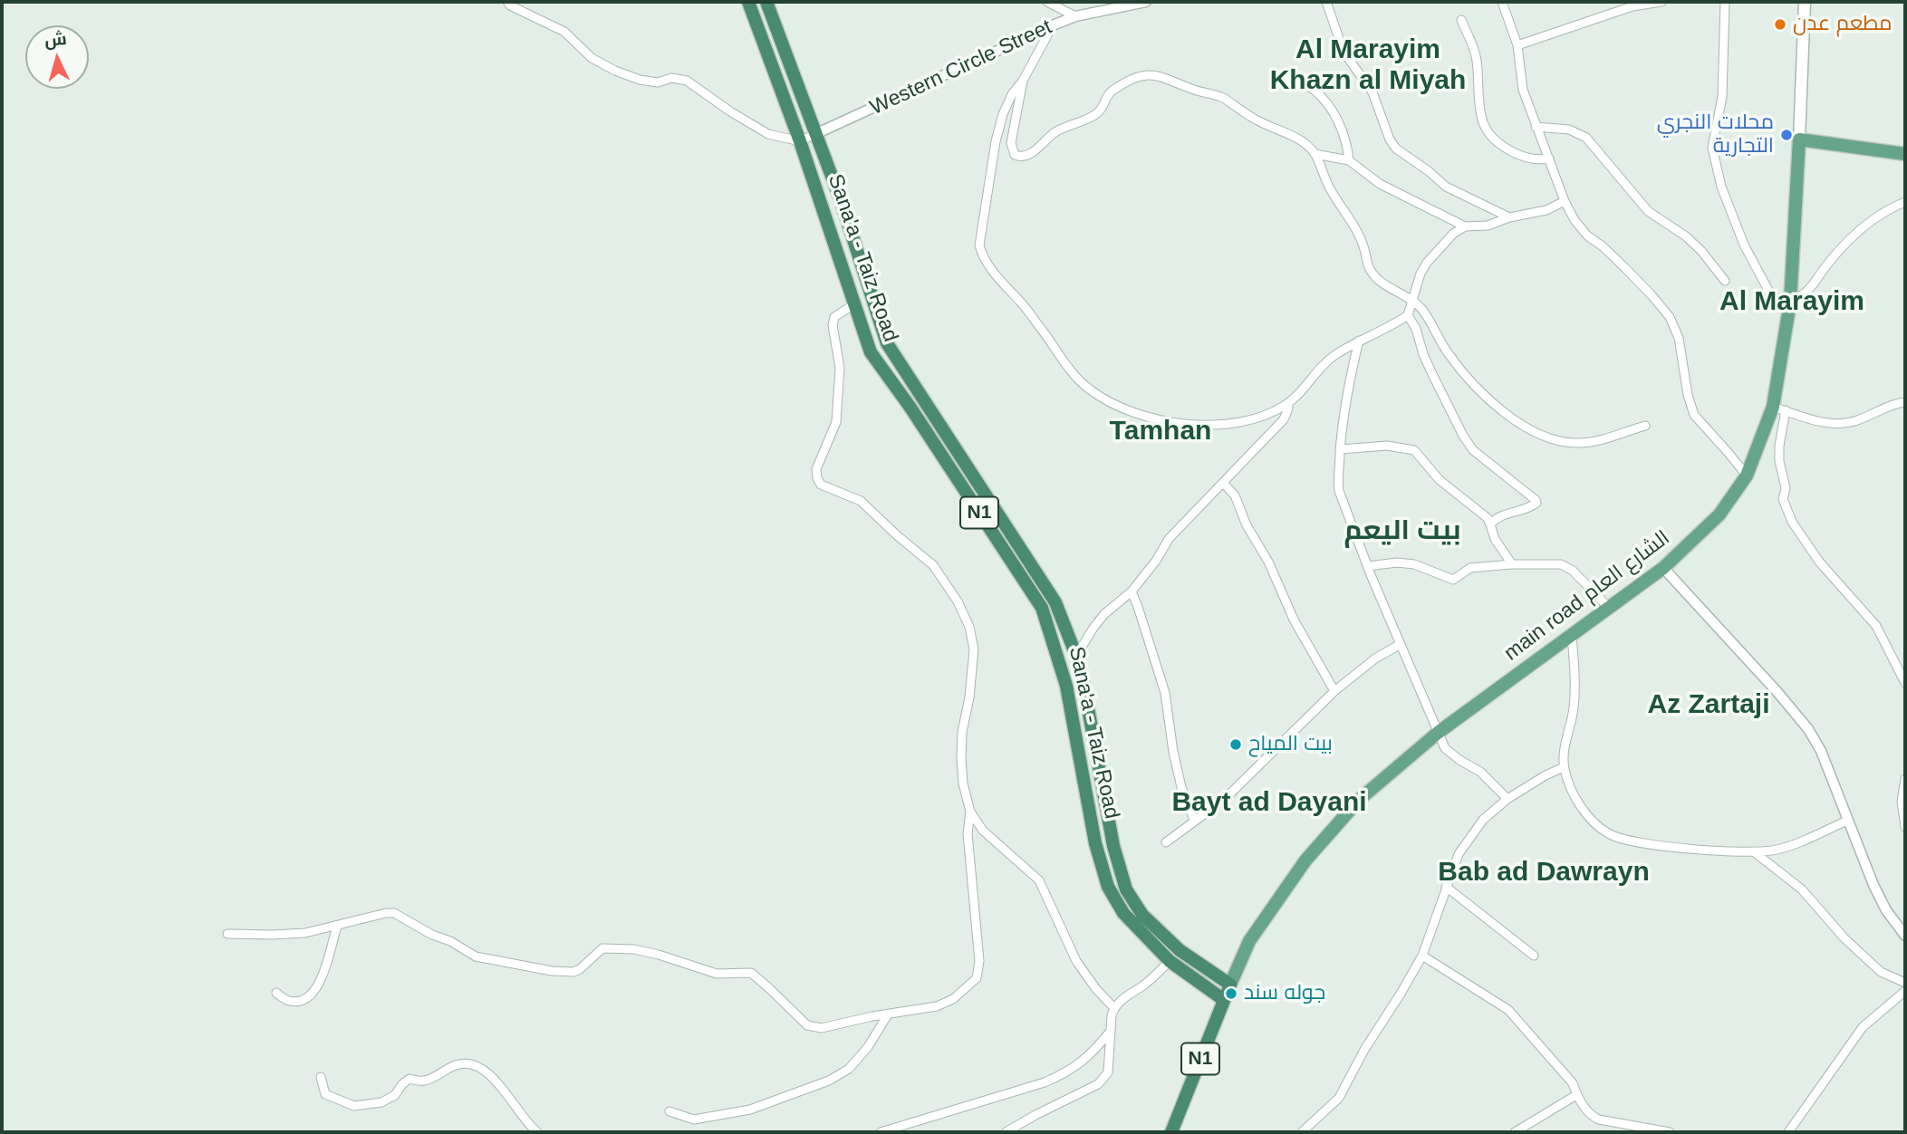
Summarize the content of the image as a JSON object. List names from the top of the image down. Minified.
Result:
{"streets":{"highway":["Sana'a - Taiz Road","N1"],"main road":["main road الشارع العام"],"street":["Western Circle Street"]},"crossings":[["Western Circle Street","Sana'a - Taiz Road"],["Sana'a - Taiz Road","N1"],["Sana'a - Taiz Road","main road الشارع العام"],["N1","main road الشارع العام"]],"districts":["Al Marayim Khazn al Miyah","Al Marayim","Tamhan","بيت اليعم","Az Zartaji","Bayt ad Dayani","Bab ad Dawrayn"],"places":["مطعم عدن","محلات النجري التجارية","بيت المياح","جوله سند"],"north":"top"}
